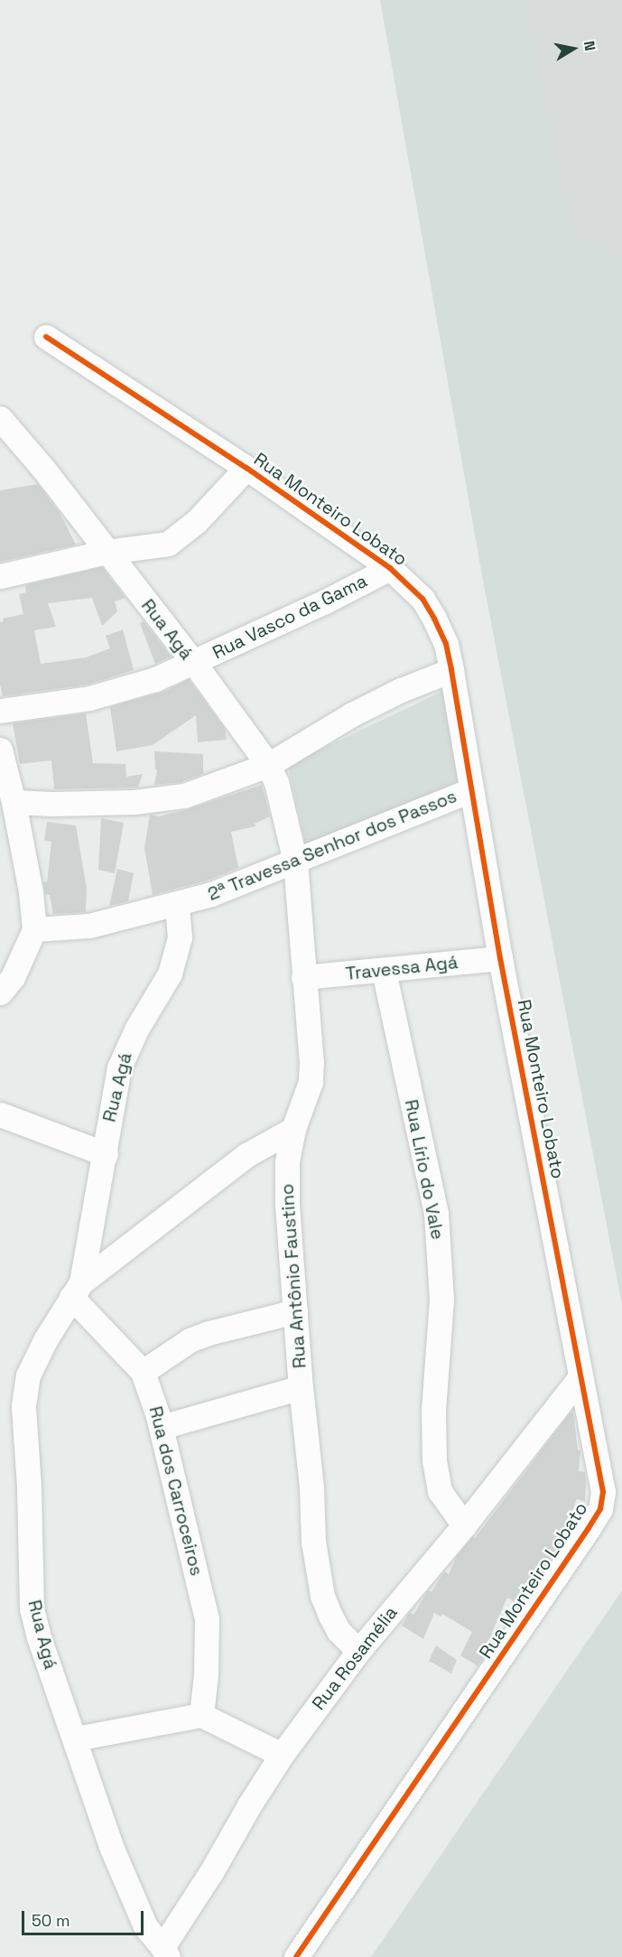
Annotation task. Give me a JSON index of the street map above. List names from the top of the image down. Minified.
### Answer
{"streets":{"street":["Rua Monteiro Lobato","Rua Vasco da Gama","Rua Agá","2ª Travessa Senhor dos Passos","Travessa Agá","Rua Lírio do Vale","Rua Antônio Faustino","Rua dos Carroceiros","Rua Rosamélia"]},"crossings":[["Rua Monteiro Lobato","Rua Vasco da Gama"],["Rua Monteiro Lobato","2ª Travessa Senhor dos Passos"],["Rua Monteiro Lobato","Travessa Agá"],["Rua Monteiro Lobato","Rua Rosamélia"],["Rua Vasco da Gama","Rua Agá"],["Rua Agá","2ª Travessa Senhor dos Passos"],["Rua Agá","Rua Antônio Faustino"],["Rua Agá","Rua dos Carroceiros"],["Rua Agá","Rua Rosamélia"],["2ª Travessa Senhor dos Passos","Rua Antônio Faustino"],["Travessa Agá","Rua Lírio do Vale"],["Travessa Agá","Rua Antônio Faustino"],["Rua Lírio do Vale","Rua Rosamélia"],["Rua Antônio Faustino","Rua Rosamélia"]],"scale_bar":"50 m","north":"right"}
